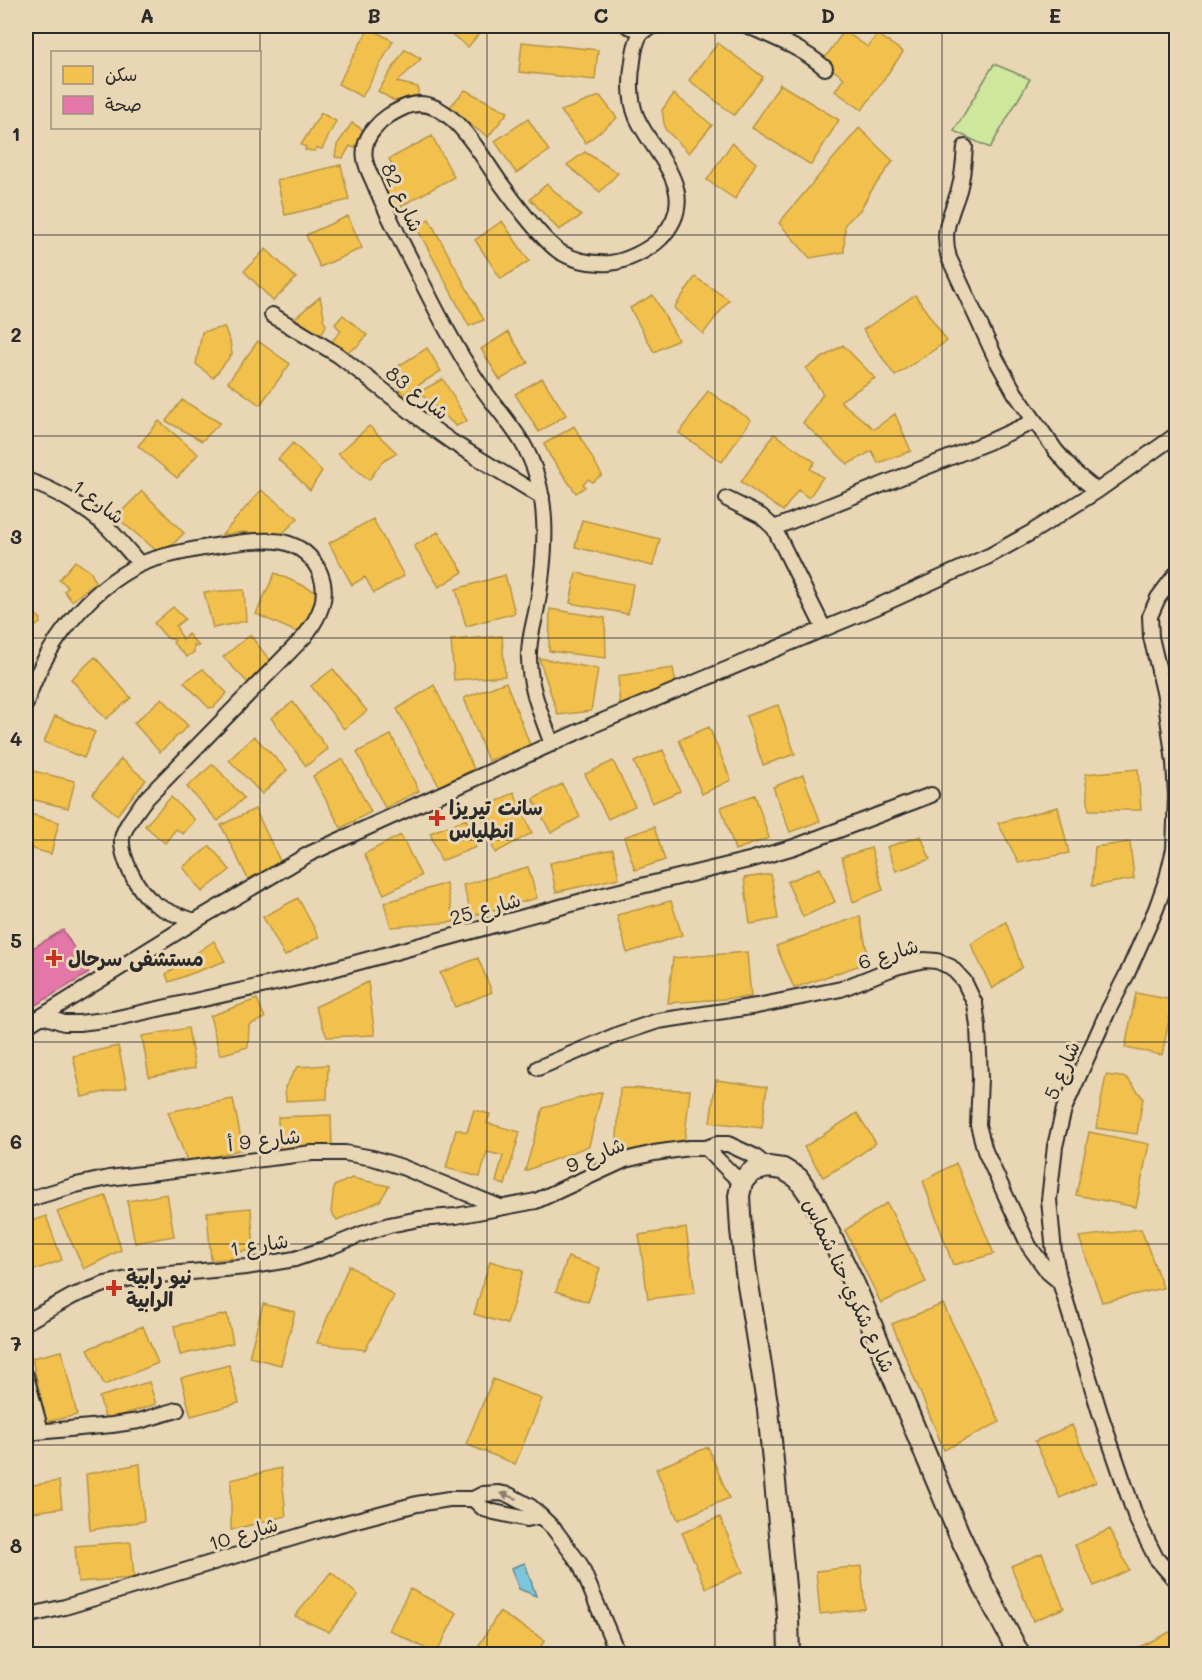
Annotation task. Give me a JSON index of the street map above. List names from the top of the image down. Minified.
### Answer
{"streets":{"street":["شارع 82","شارع 83","شارع 1","شارع 25","شارع 6","شارع 5","شارع 9 أ","شارع 9","شارع شكري حنا شماس","شارع 10"]},"crossings":[["شارع 82","شارع 83"],["شارع 1","شارع 9 أ"],["شارع 1","شارع 9"],["شارع 6","شارع 5"],["شارع 9 أ","شارع 9"],["شارع 9","شارع شكري حنا شماس"]],"places":{"health":["سانت تيريزا انطلياس","مستشفى سرحال","نيو رابية الرابية"]},"legend":["سكن","صحة"],"grid":{"columns":["A","B","C","D","E"],"rows":["1","2","3","4","5","6","7","8"]}}
